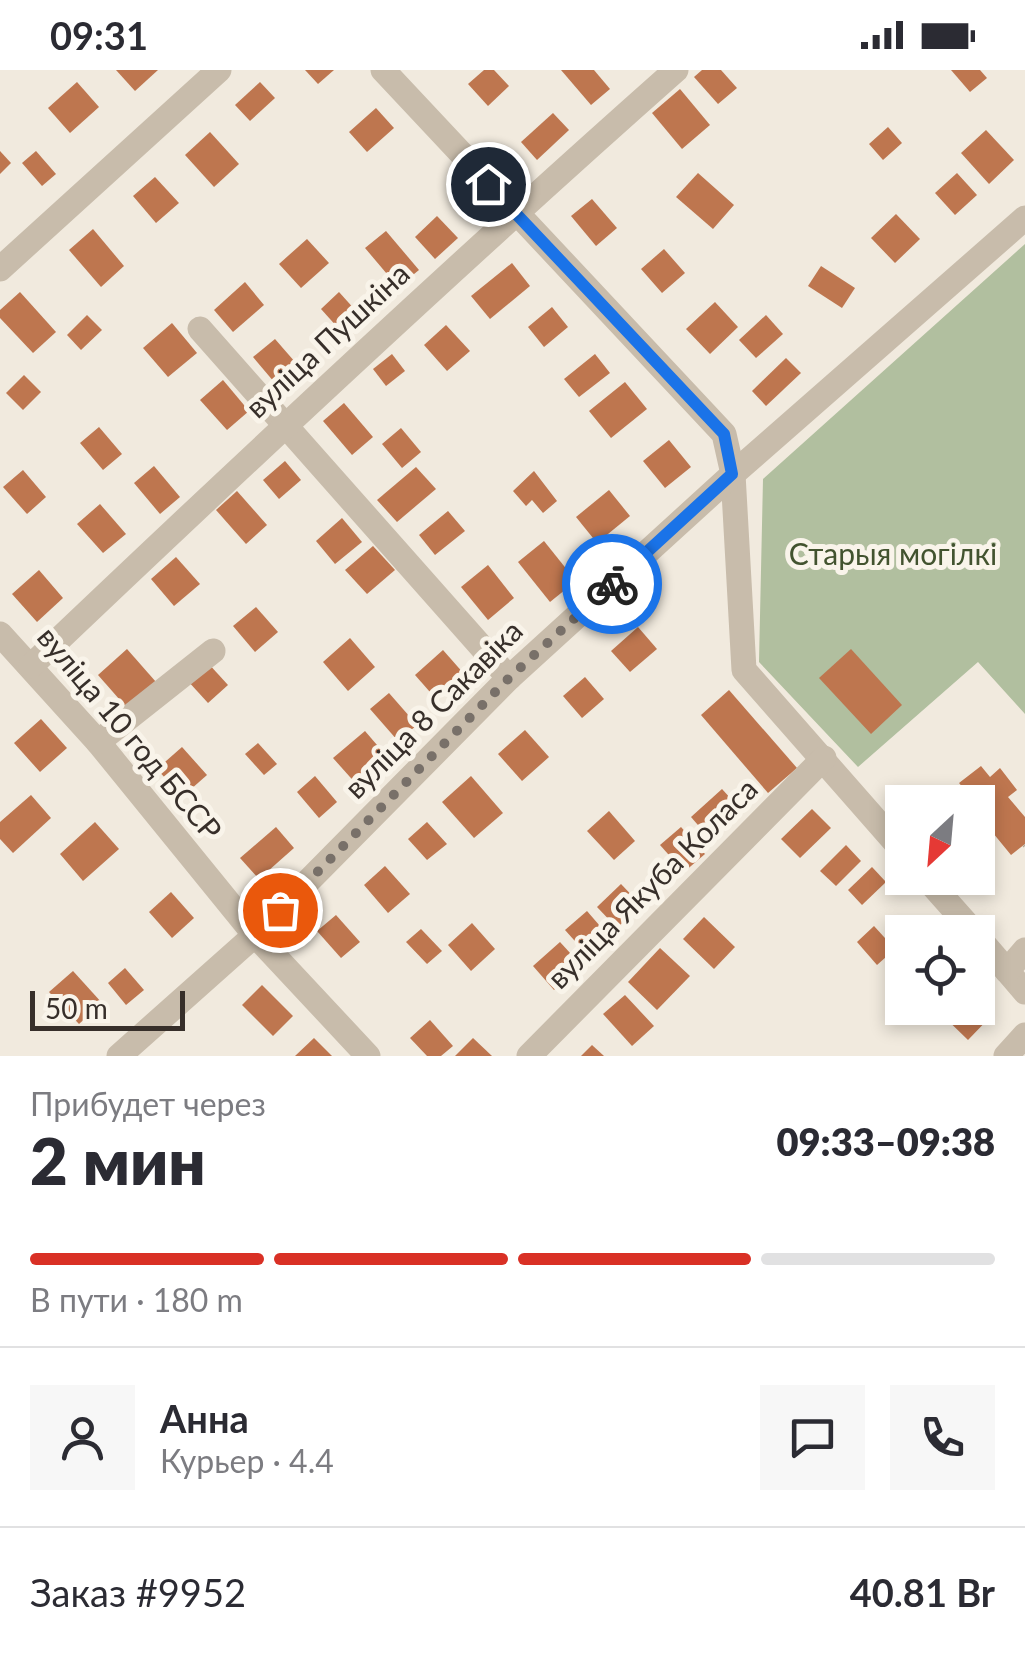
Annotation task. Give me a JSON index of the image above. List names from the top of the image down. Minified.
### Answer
{"streets":{"street":["вуліца Пушкіна","вуліца 8 Сакавіка","вуліца 10 год БССР","вуліца Якуба Коласа"]},"crossings":[["вуліца Пушкіна","вуліца 10 год БССР"],["вуліца 8 Сакавіка","вуліца 10 год БССР"]],"parks":["Старыя могілкі"],"scale_bar":"50 m","north":"bottom left","page":{"status":"09:31","scale":"50 m","heading":["2 мин","Прибудет через","09:33–09:38"],"panel":["Анна","Курьер · 4.4","Заказ #9952","40.81 Br"],"bar":"В пути · 180 m"}}
